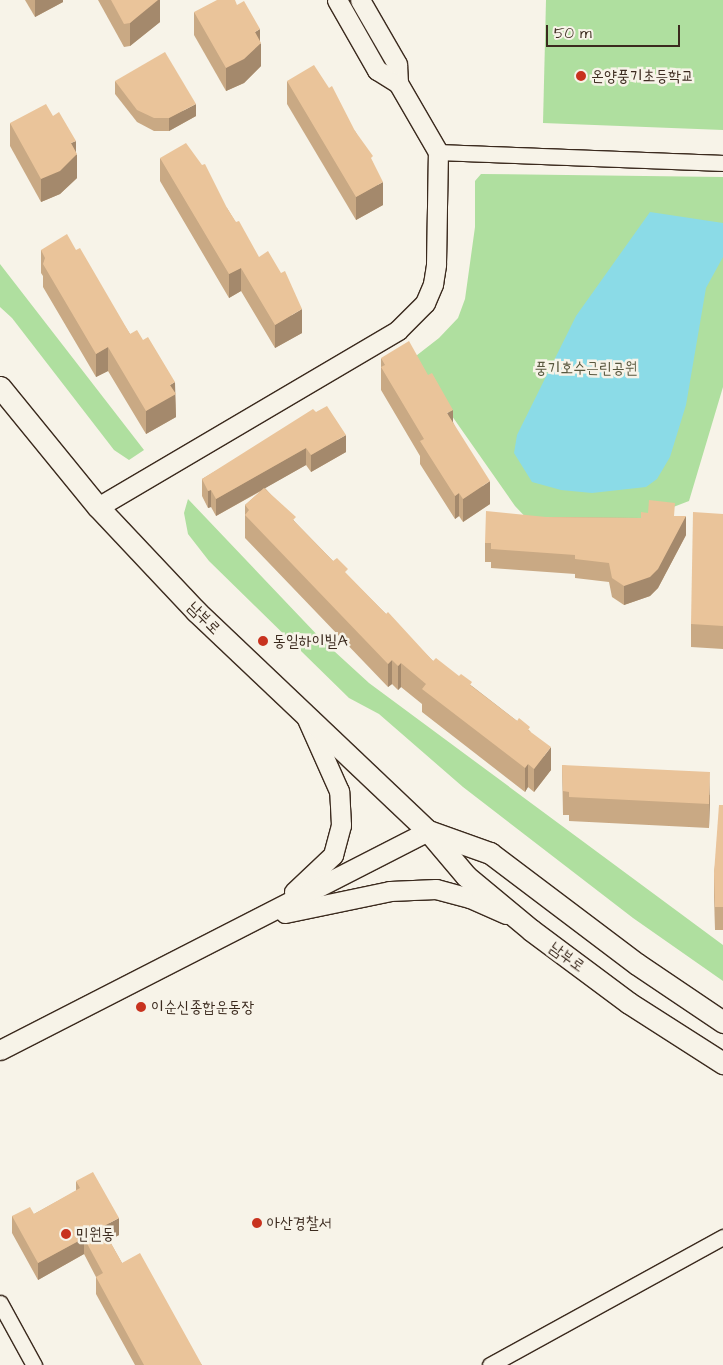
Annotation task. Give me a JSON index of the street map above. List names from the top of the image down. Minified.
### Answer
{"streets":{"main road":["남부로"]},"parks":["풍기호수근린공원"],"places":["온양풍기초등학교","동일하이빌A","이순신종합운동장","아산경찰서","민원동"],"scale_bar":"50 m"}
